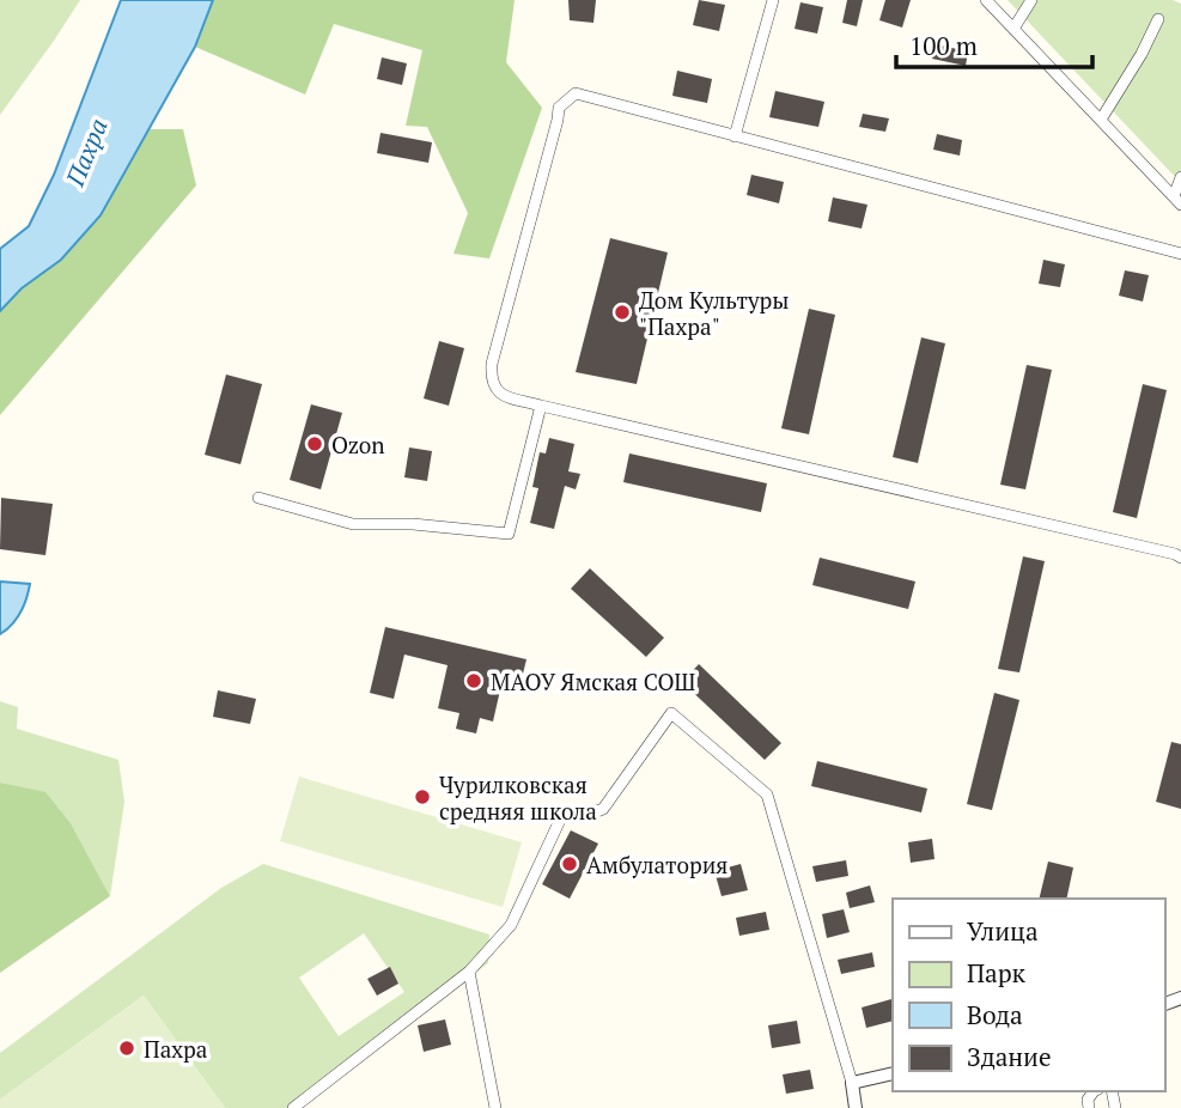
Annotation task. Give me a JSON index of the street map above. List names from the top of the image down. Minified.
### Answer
{"water":["Пахра"],"places":["Дом Культуры \"Пахра\"","Ozon","МАОУ Ямская СОШ","Чурилковская средняя школа","Амбулатория","Пахра"],"legend":["Улица","Парк","Вода","Здание"],"scale_bar":"100 m"}
